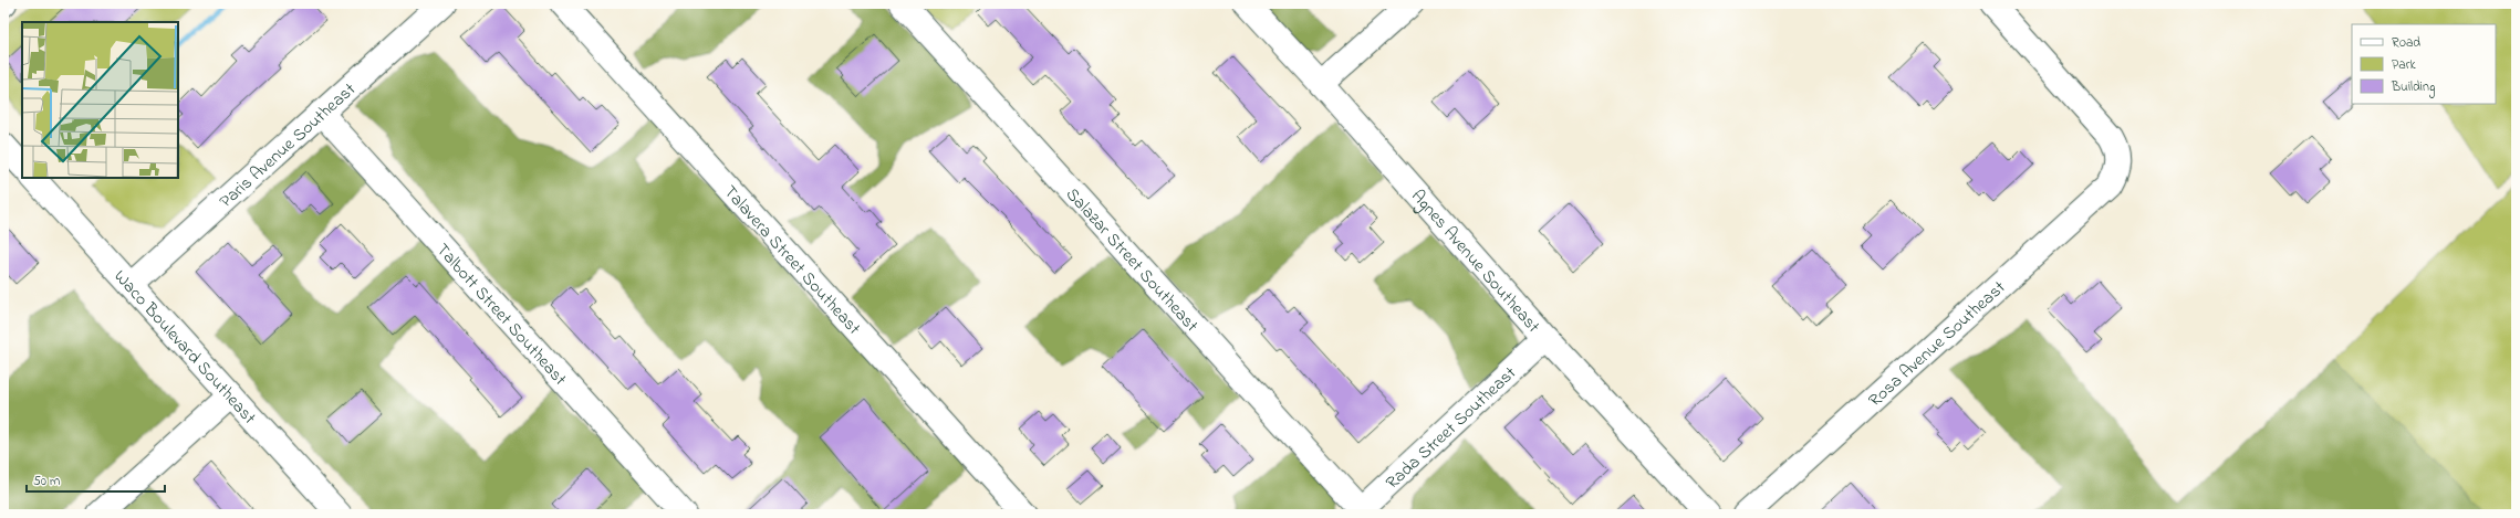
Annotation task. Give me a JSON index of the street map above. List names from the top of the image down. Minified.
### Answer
{"streets":{"street":["Paris Avenue Southeast","Talavera Street Southeast","Salazar Street Southeast","Agnes Avenue Southeast","Talbott Street Southeast","Rosa Avenue Southeast","Waco Boulevard Southeast","Rada Street Southeast"]},"crossings":[["Paris Avenue Southeast","Talbott Street Southeast"],["Paris Avenue Southeast","Waco Boulevard Southeast"],["Salazar Street Southeast","Rada Street Southeast"],["Agnes Avenue Southeast","Rada Street Southeast"]],"legend":["Road","Park","Building"],"scale_bar":"50 m"}
